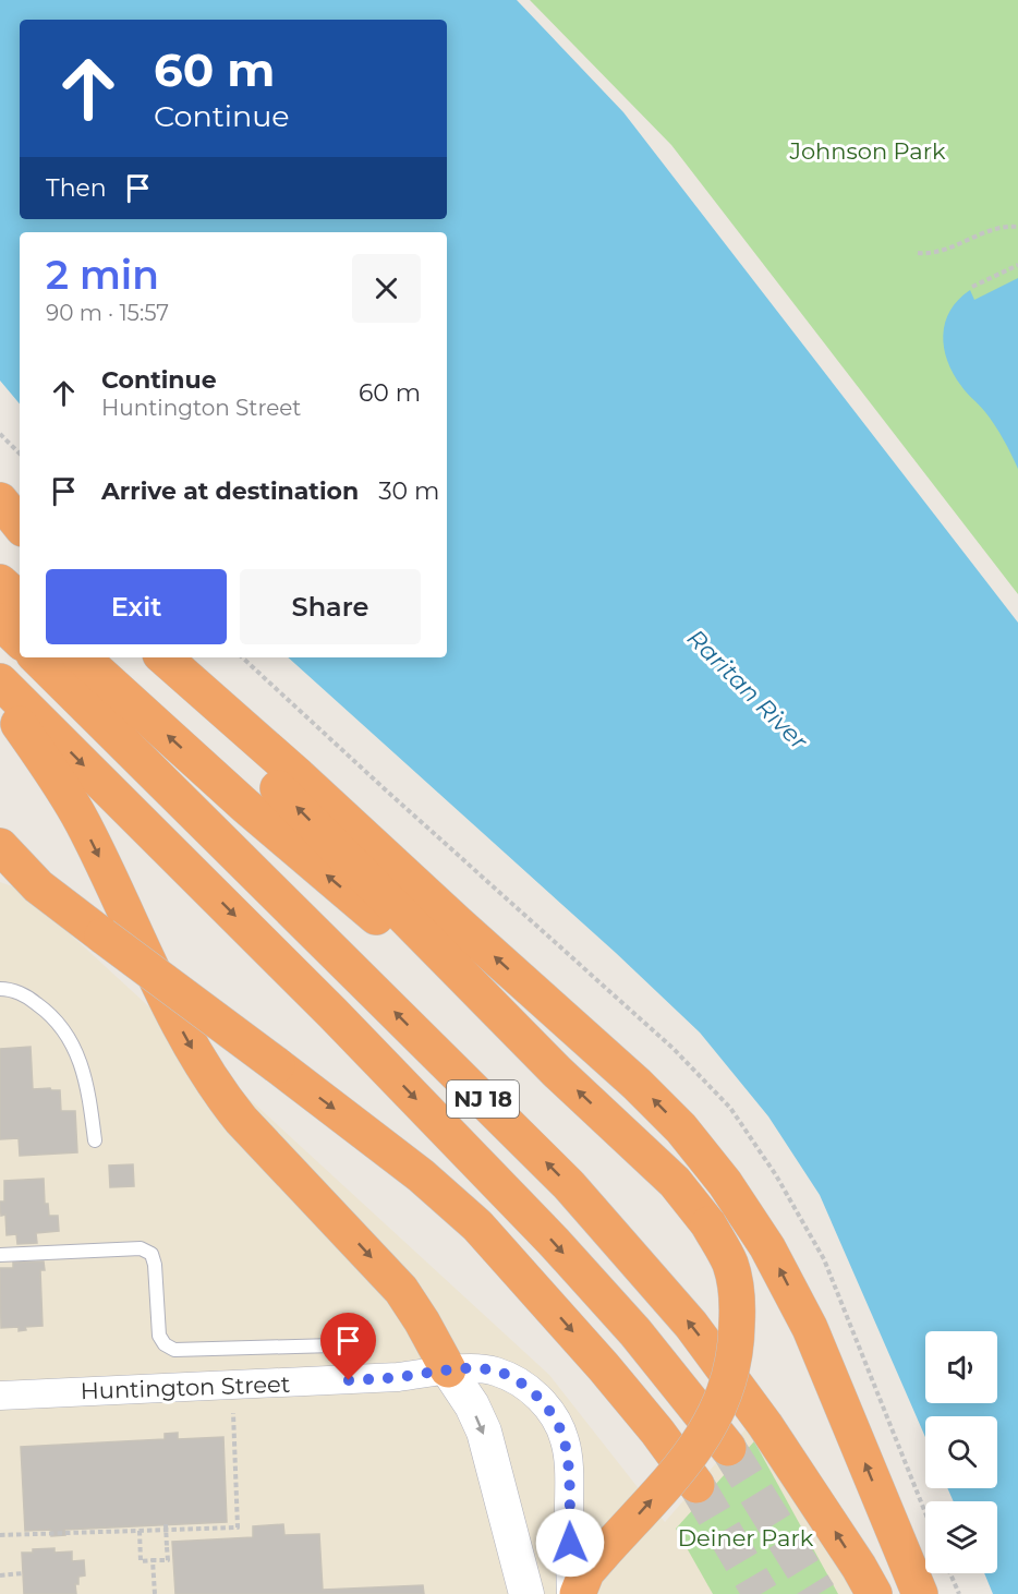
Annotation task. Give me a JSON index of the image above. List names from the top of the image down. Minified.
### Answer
{"streets":{"highway":["NJ 18"],"street":["Huntington Street"]},"water":["Raritan River"],"parks":["Johnson Park","Deiner Park"],"page":{"turn":["60 m","Continue"],"then":"Then","heading":["2 min","90 m · 15:57"],"list":[{"name":"Continue","note":"Huntington Street","value":"60 m"},{"name":"Arrive at destination","value":"30 m"}],"buttons":["Exit","Share"]}}
